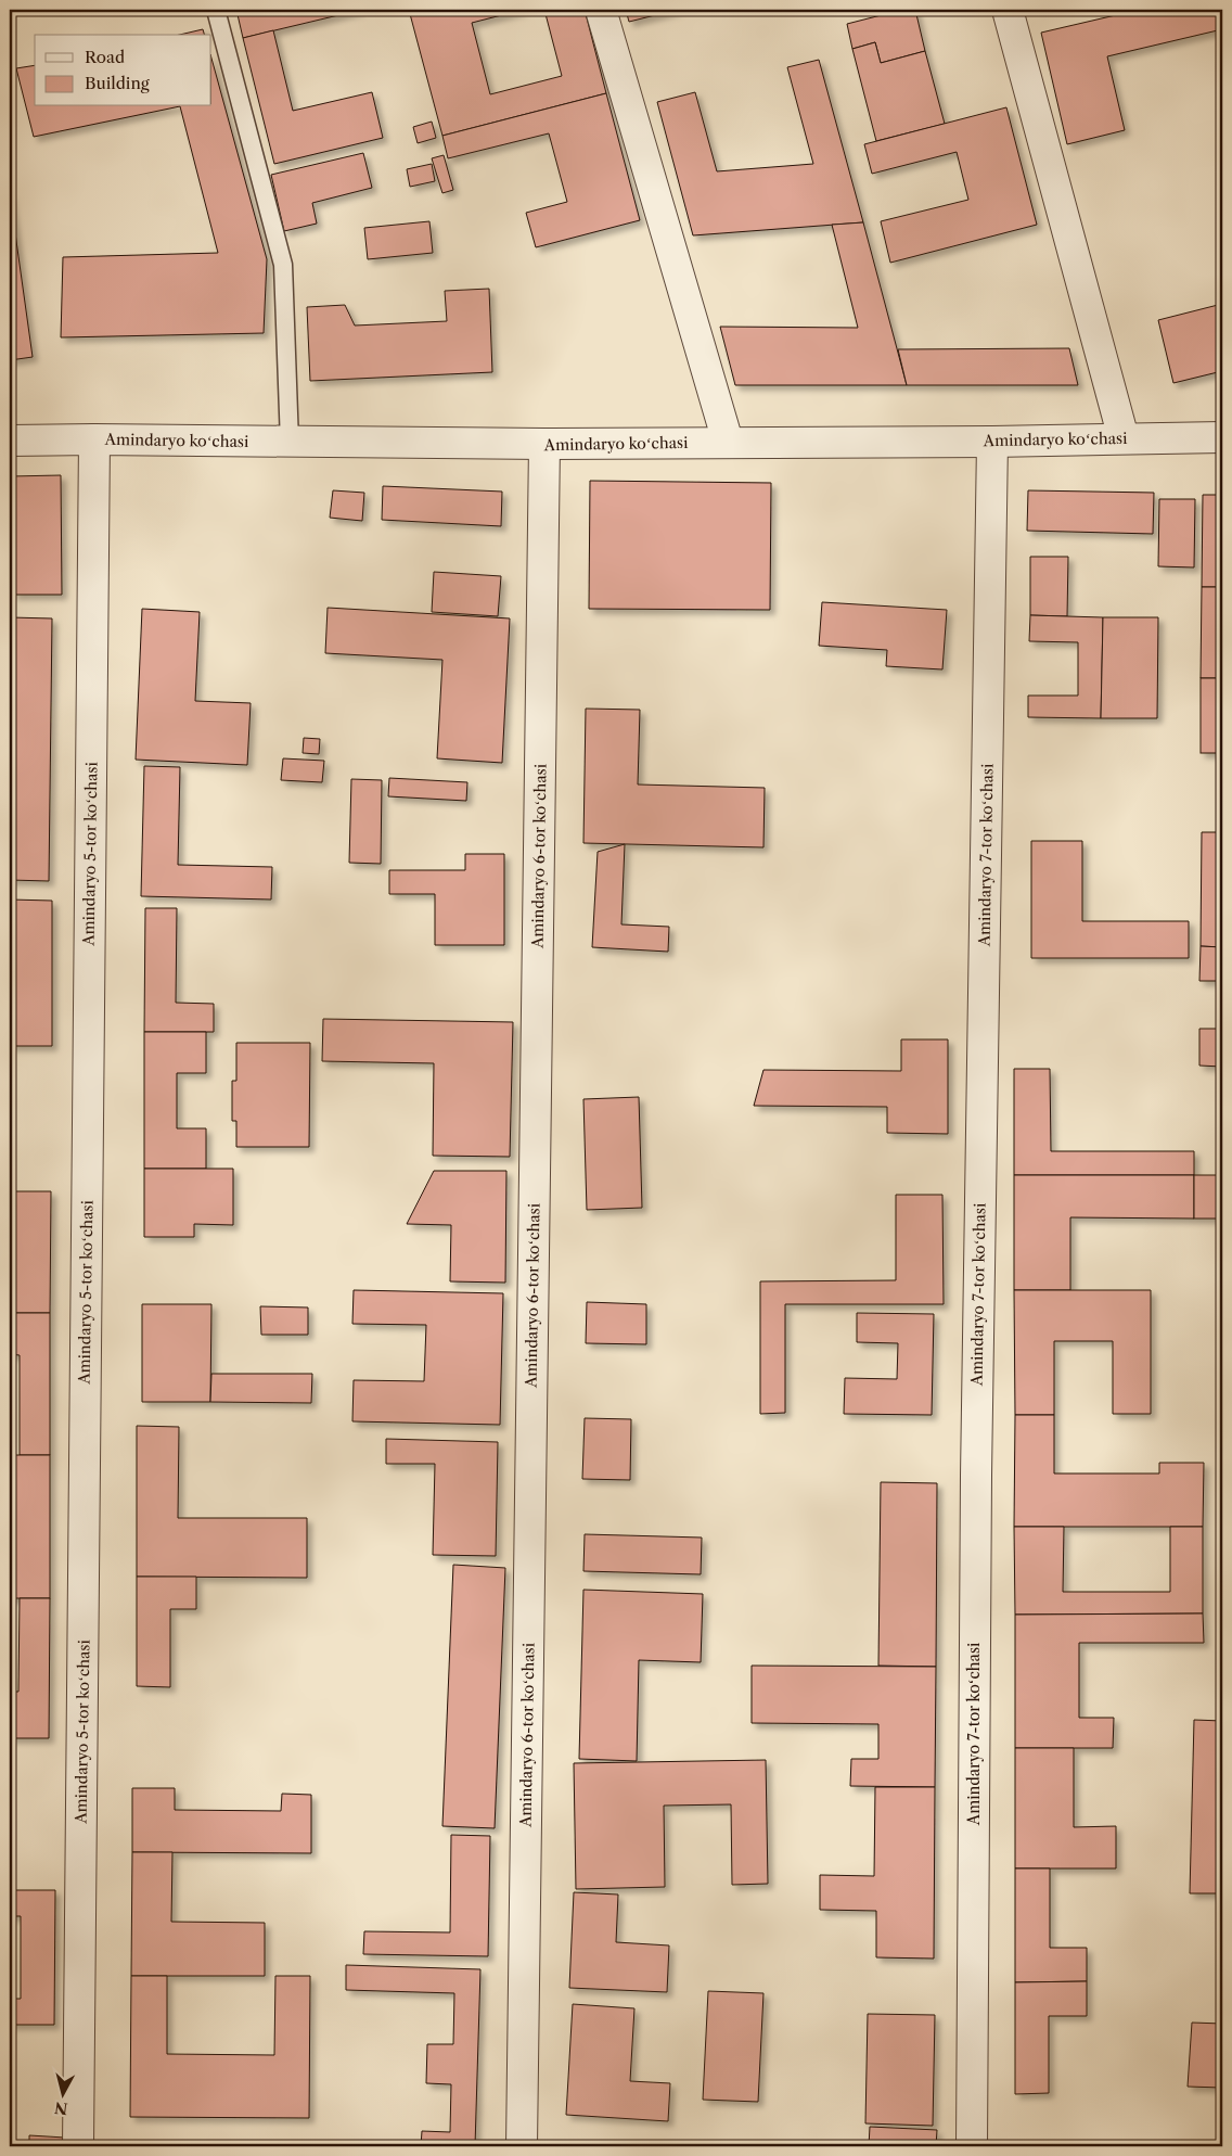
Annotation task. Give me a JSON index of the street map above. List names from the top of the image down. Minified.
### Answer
{"streets":{"street":["Amindaryo koʻchasi","Amindaryo 5-tor koʻchasi","Amindaryo 7-tor koʻchasi","Amindaryo 6-tor koʻchasi"]},"crossings":[["Amindaryo koʻchasi","Amindaryo 5-tor koʻchasi"],["Amindaryo koʻchasi","Amindaryo 7-tor koʻchasi"],["Amindaryo koʻchasi","Amindaryo 6-tor koʻchasi"]],"legend":["Road","Building"],"north":"bottom"}
